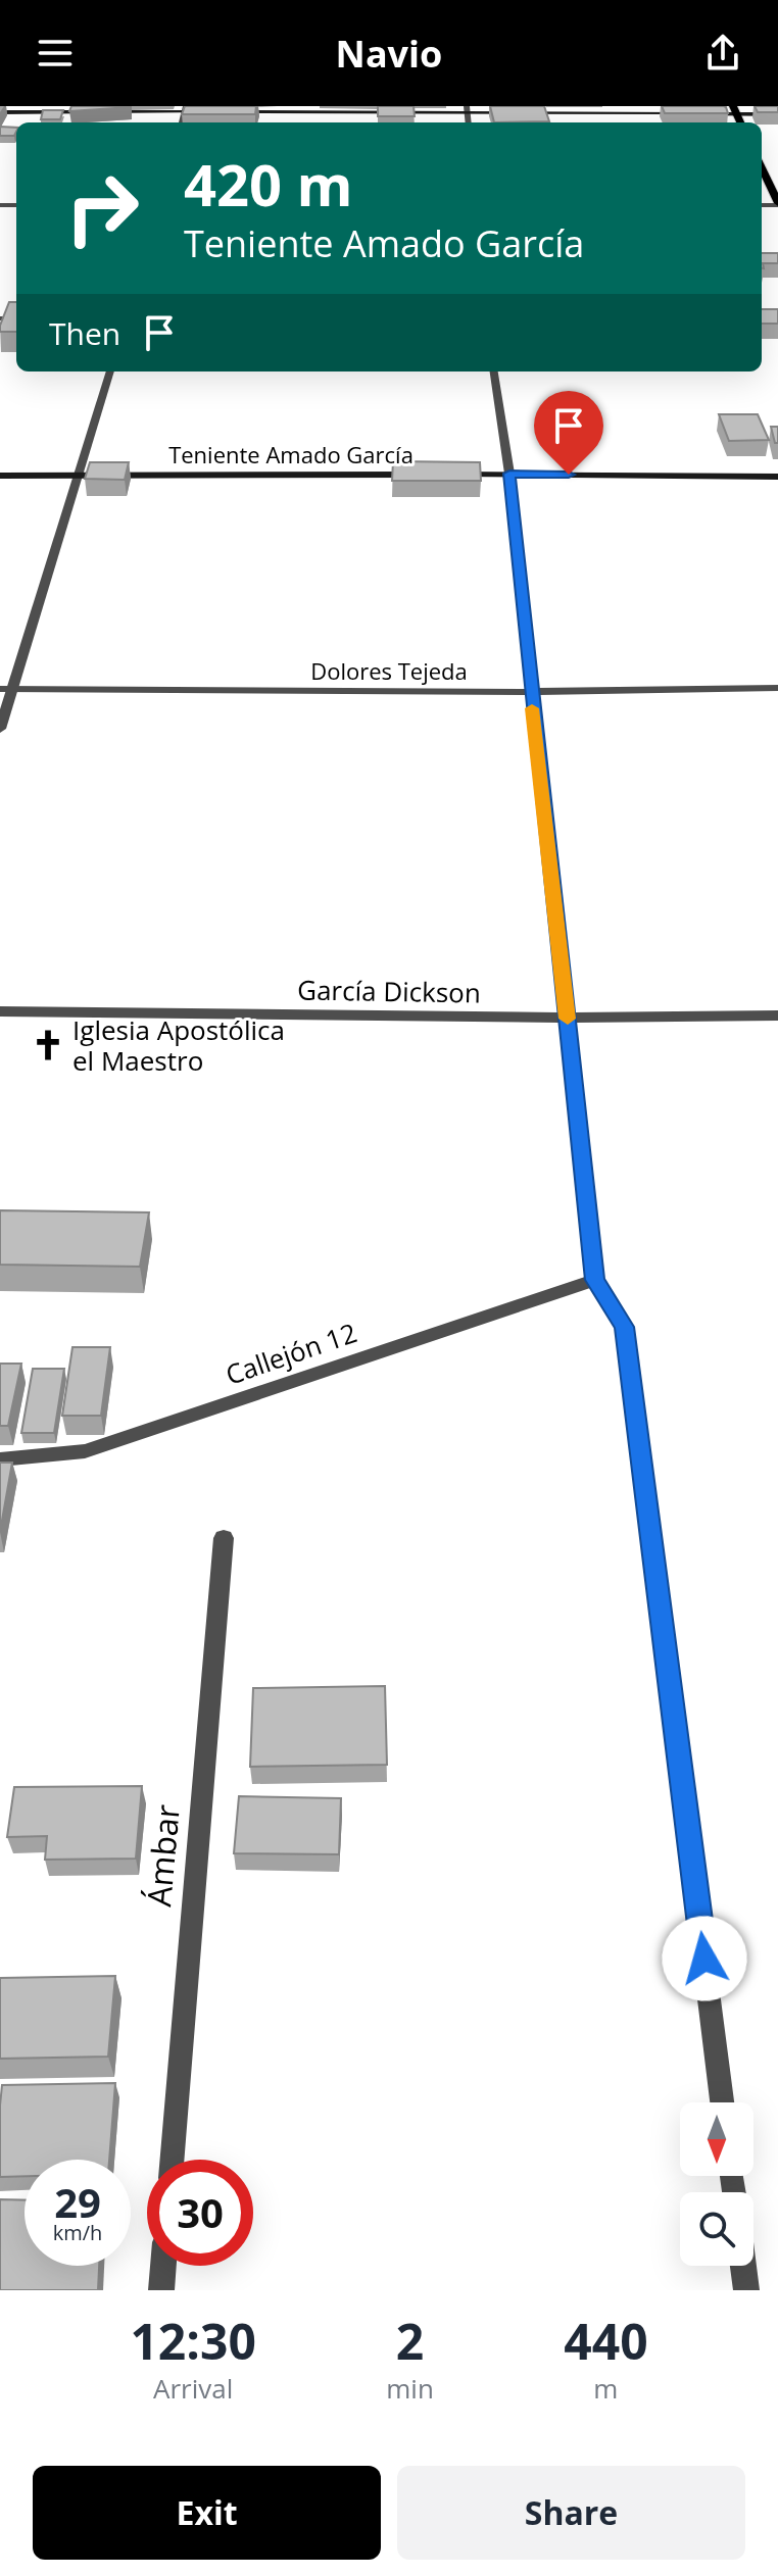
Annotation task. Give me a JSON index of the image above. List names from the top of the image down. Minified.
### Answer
{"streets":{"main road":["Teniente Amado García"],"street":["Dolores Tejeda","García Dickson","Callejón 12","Ámbar"]},"places":{"church":["Iglesia Apostólica el Maestro"]},"north":"bottom","page":{"header":"Navio","turn":["420 m","Teniente Amado García"],"then":"Then","speed":"29 km/h","limit":"30","eta":["12:30","Arrival","2","min","440","m"],"buttons":["Exit","Share"]}}
